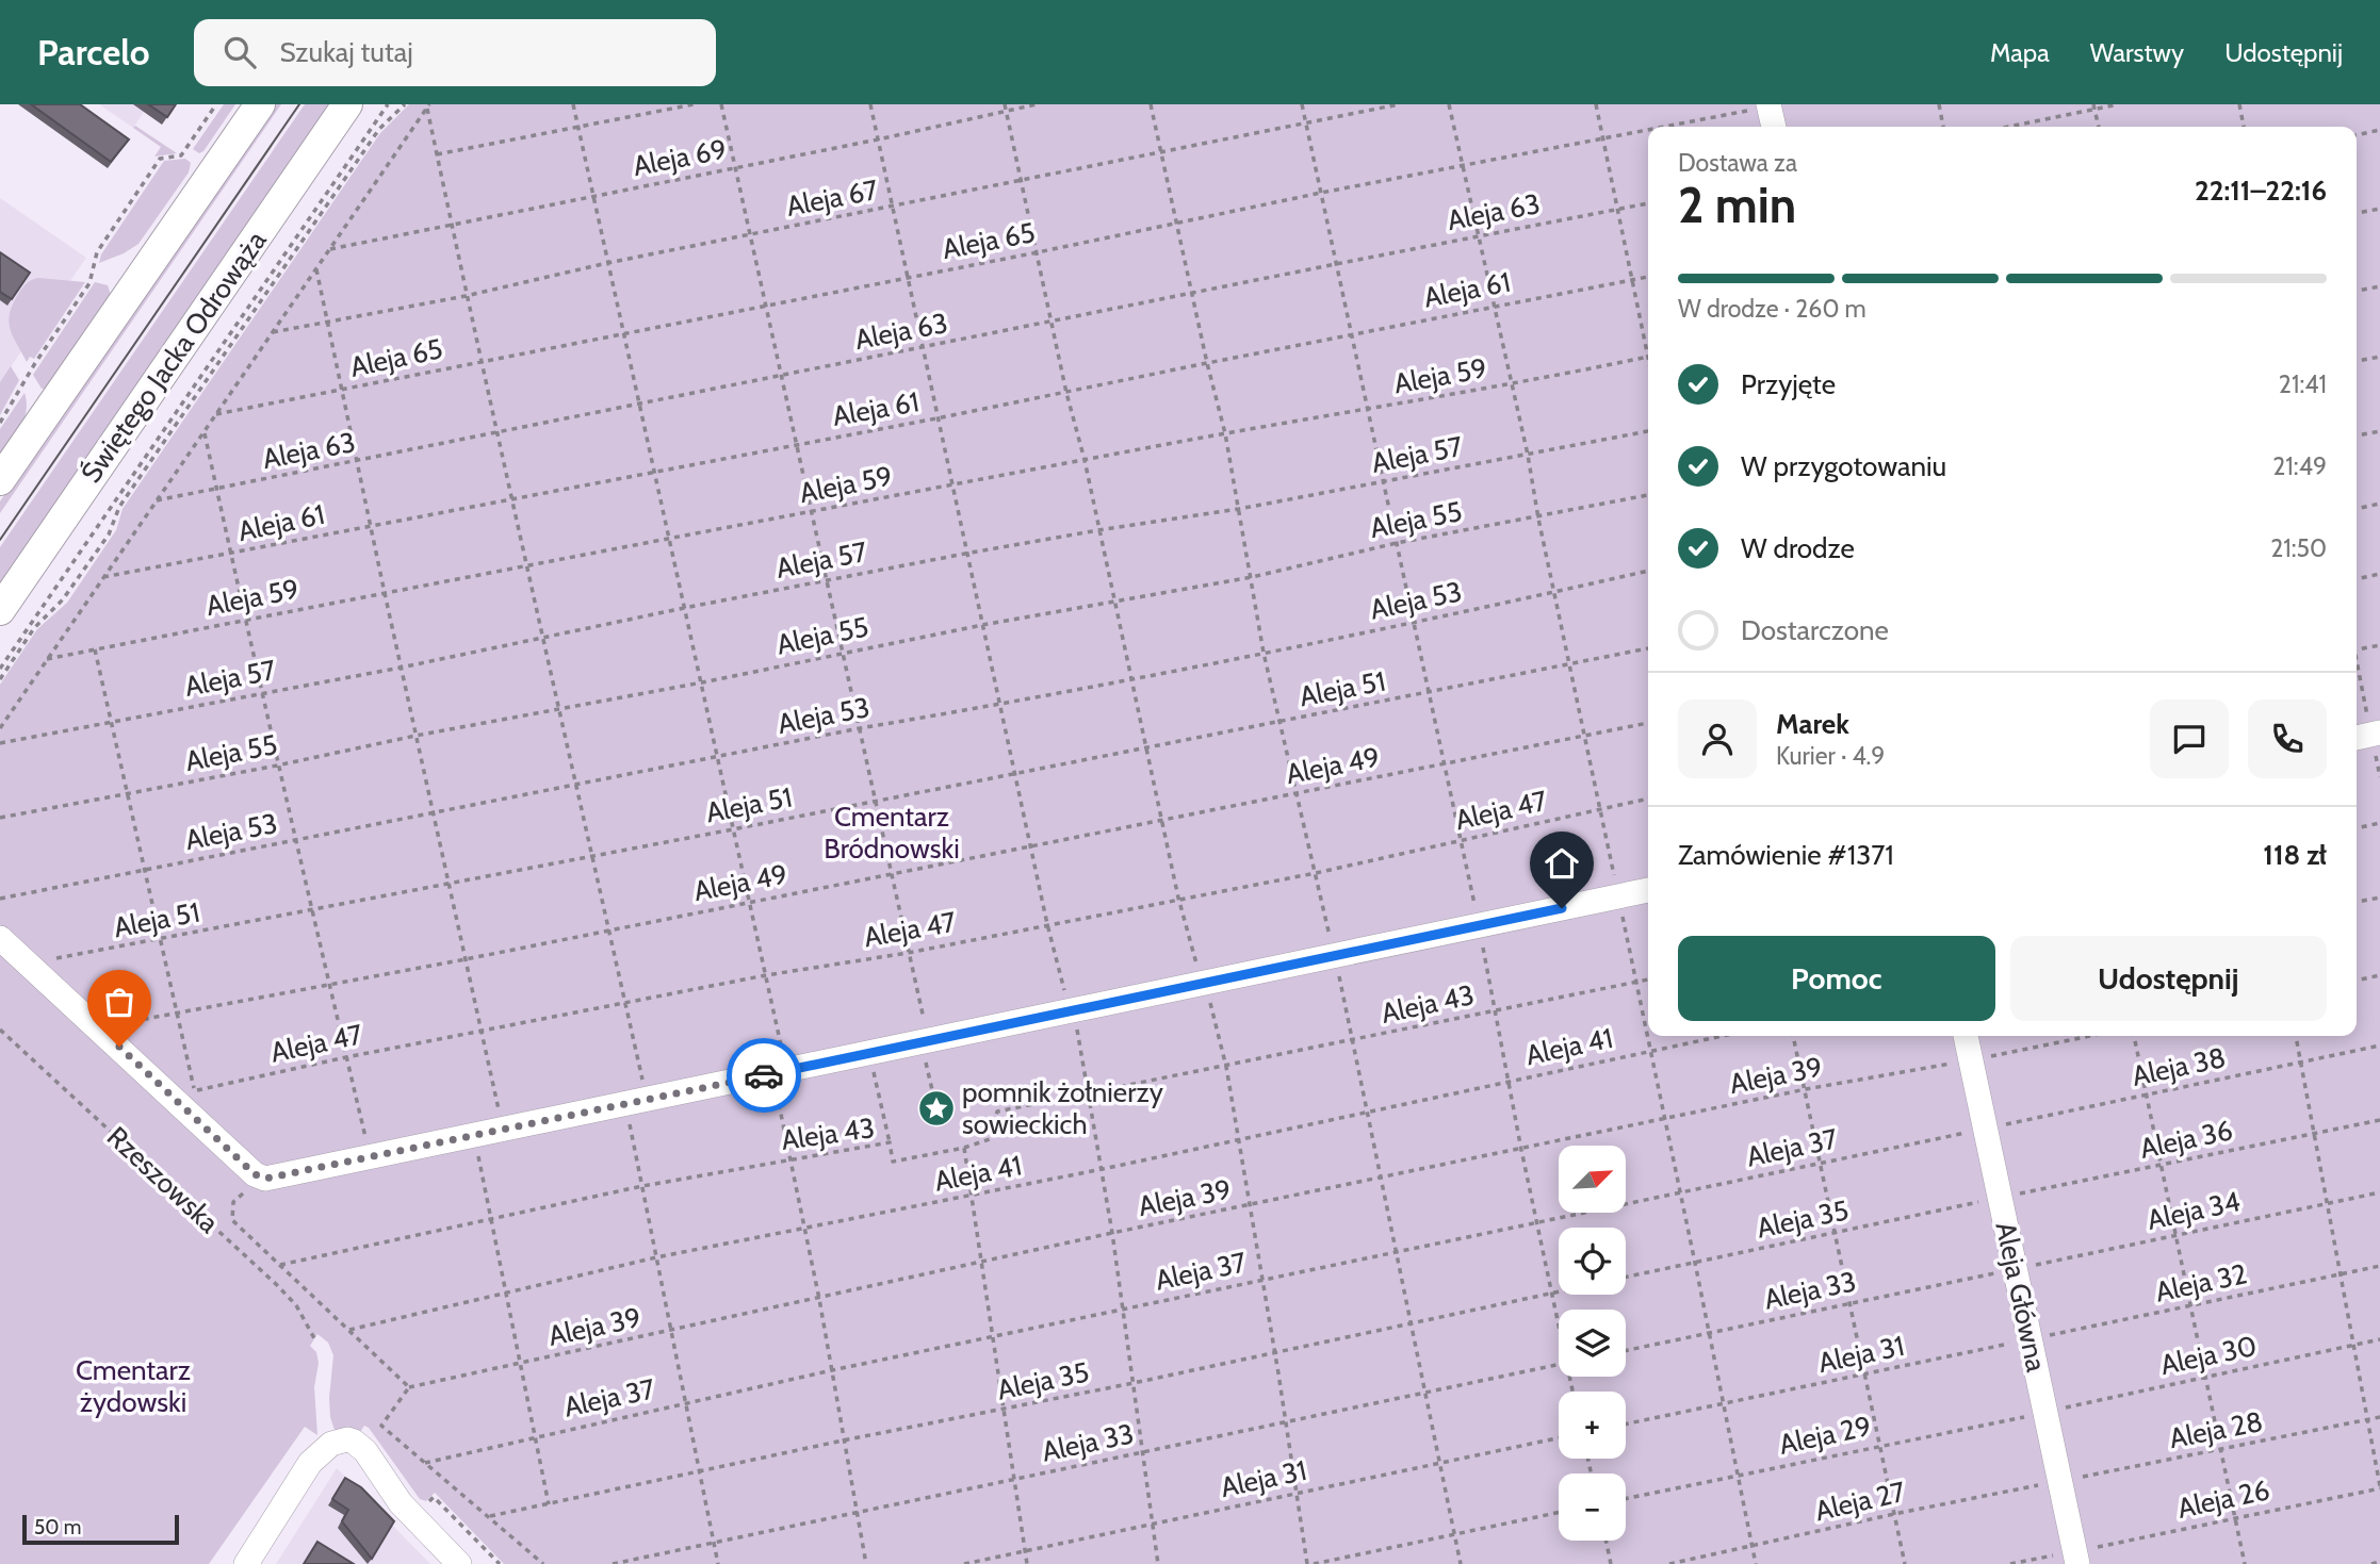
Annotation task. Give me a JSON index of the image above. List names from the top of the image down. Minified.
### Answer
{"streets":{"main road":["Świętego Jacka Odrowąża"],"street":["Aleja Główna"],"path":["Aleja 69","Aleja 67","Aleja 63","Aleja 65","Aleja 61","Aleja 59","Aleja 57","Aleja 55","Aleja 53","Aleja 51","Aleja 49","Aleja 47","Aleja 43","Aleja 41","Aleja 38","Aleja 39","Aleja 36","Aleja 37","Rzeszowska","Aleja 34","Aleja 35","Aleja 32","Aleja 33","Aleja 31","Aleja 30","Aleja 28","Aleja 29","Aleja 26","Aleja 27"]},"crossings":[["Aleja 38","Aleja 37"],["Aleja 38","Aleja Główna"],["Aleja 39","Aleja Główna"],["Aleja 36","Aleja 35"],["Aleja 36","Aleja Główna"],["Aleja 37","Aleja Główna"],["Aleja 34","Aleja 33"],["Aleja 34","Aleja Główna"],["Aleja 35","Aleja Główna"],["Aleja 32","Aleja Główna"],["Aleja 32","Aleja 31"],["Aleja 33","Aleja Główna"],["Aleja Główna","Aleja 31"],["Aleja Główna","Aleja 30"],["Aleja Główna","Aleja 28"],["Aleja Główna","Aleja 29"],["Aleja Główna","Aleja 26"],["Aleja Główna","Aleja 27"],["Aleja 30","Aleja 29"],["Aleja 28","Aleja 27"]],"parks":["Cmentarz Bródnowski","Cmentarz żydowski"],"places":{"place":["pomnik żołnierzy sowieckich"]},"scale_bar":"50 m","north":"top right","page":{"header":"Parcelo","search":"Szukaj tutaj","nav":["Mapa","Warstwy","Udostępnij"],"heading":["2 min","Dostawa za","22:11–22:16"],"panel":["Marek","Kurier · 4.9","Zamówienie #1371","118 zł"],"bar":"W drodze · 260 m","list":[["Przyjęte","21:41"],["W przygotowaniu","21:49"],["W drodze","21:50"],"Dostarczone"],"buttons":["Pomoc","Udostępnij"],"map_buttons":["+","−"],"scale":"50 m"}}
